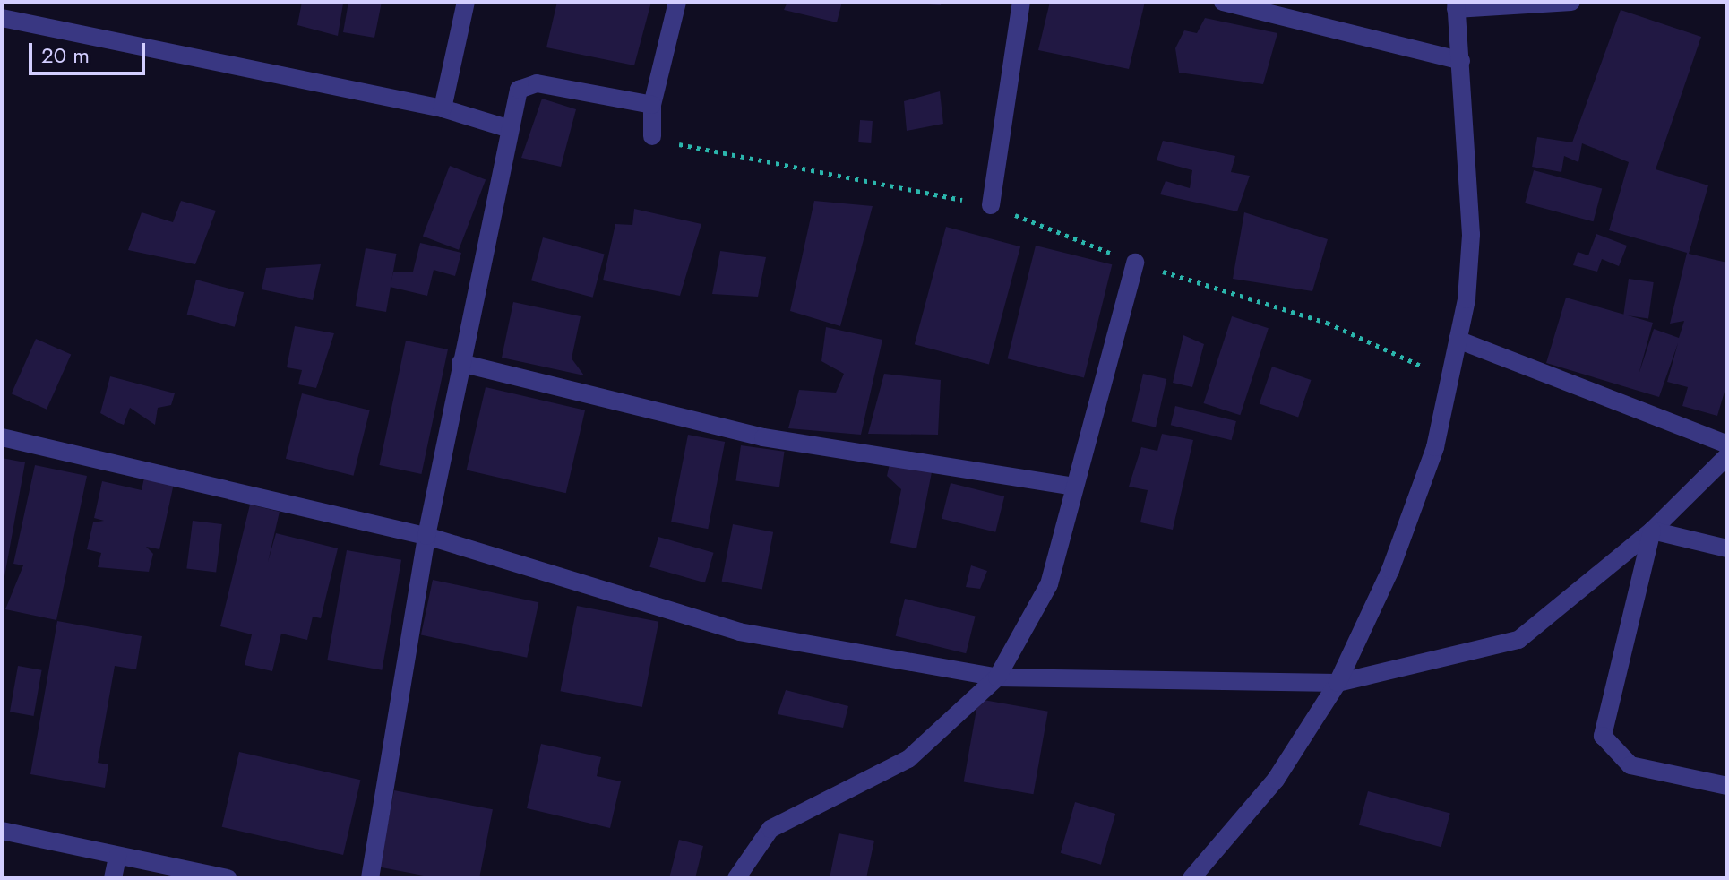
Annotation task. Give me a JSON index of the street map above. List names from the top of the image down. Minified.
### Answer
{"scale_bar":"20 m"}
